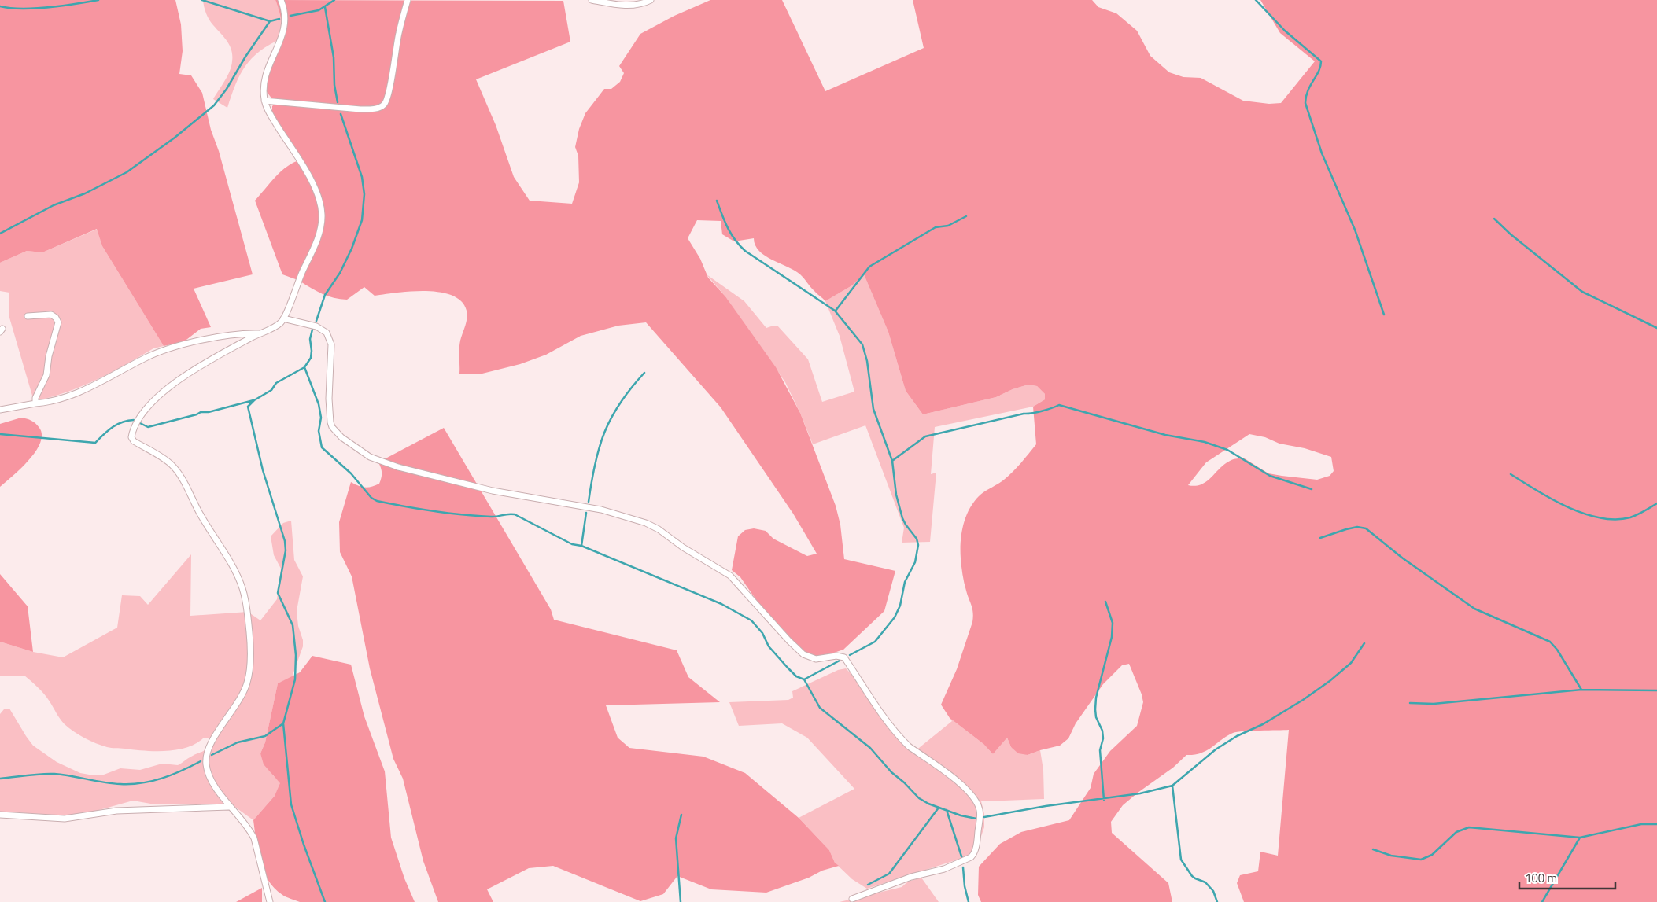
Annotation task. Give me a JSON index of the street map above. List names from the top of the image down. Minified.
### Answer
{"scale_bar":"100 m"}
